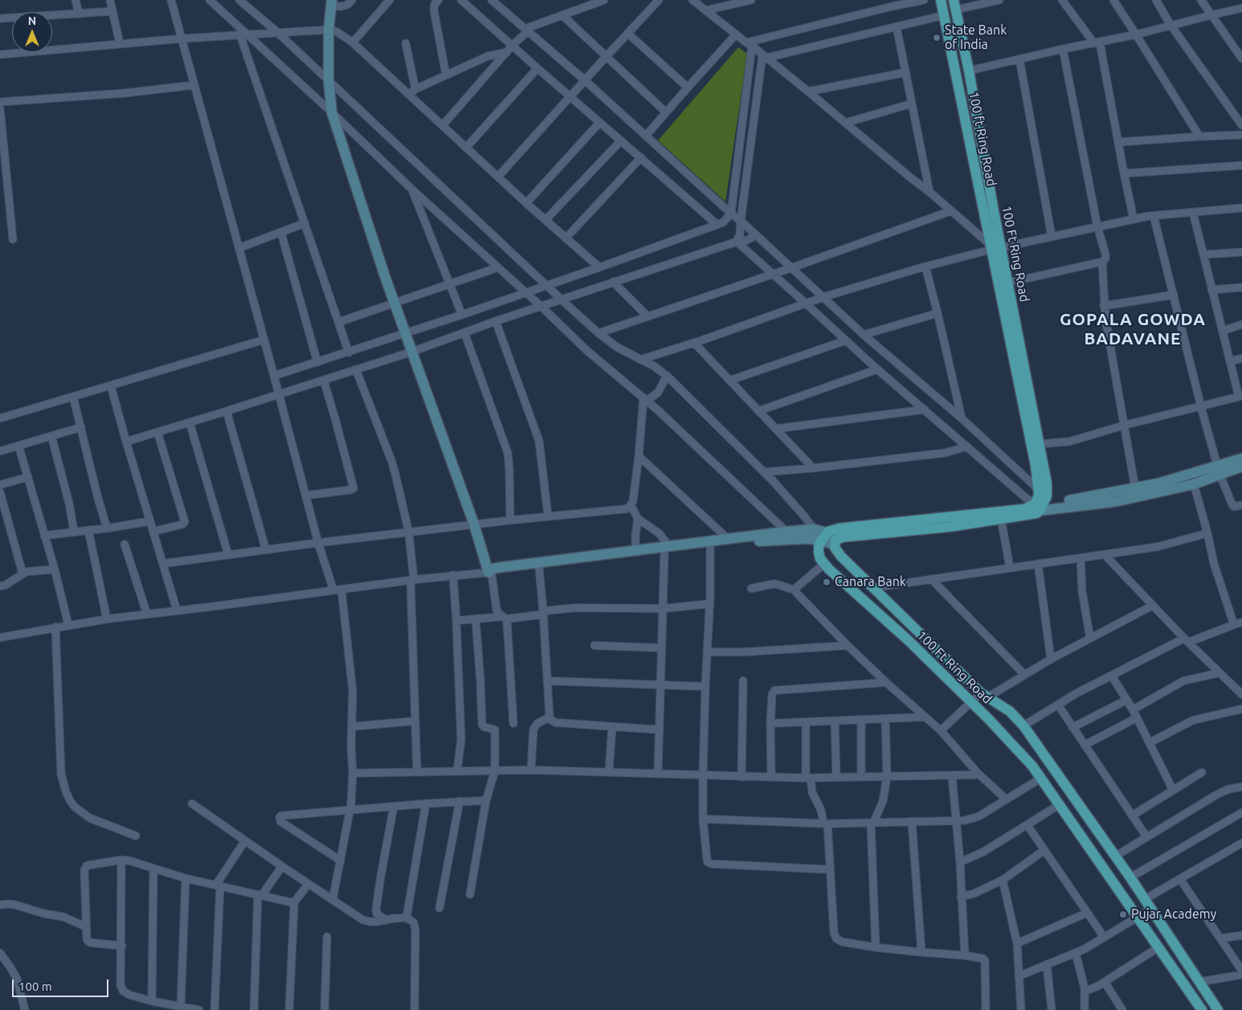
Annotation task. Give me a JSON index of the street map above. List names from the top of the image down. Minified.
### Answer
{"streets":{"main road":["100 ft Ring Road","100 Ft Ring Road"]},"crossings":[["100 ft Ring Road","100 Ft Ring Road"]],"districts":["GOPALA GOWDA BADAVANE"],"places":["State Bank of India","Canara Bank","Pujar Academy"],"scale_bar":"100 m","north":"top"}
